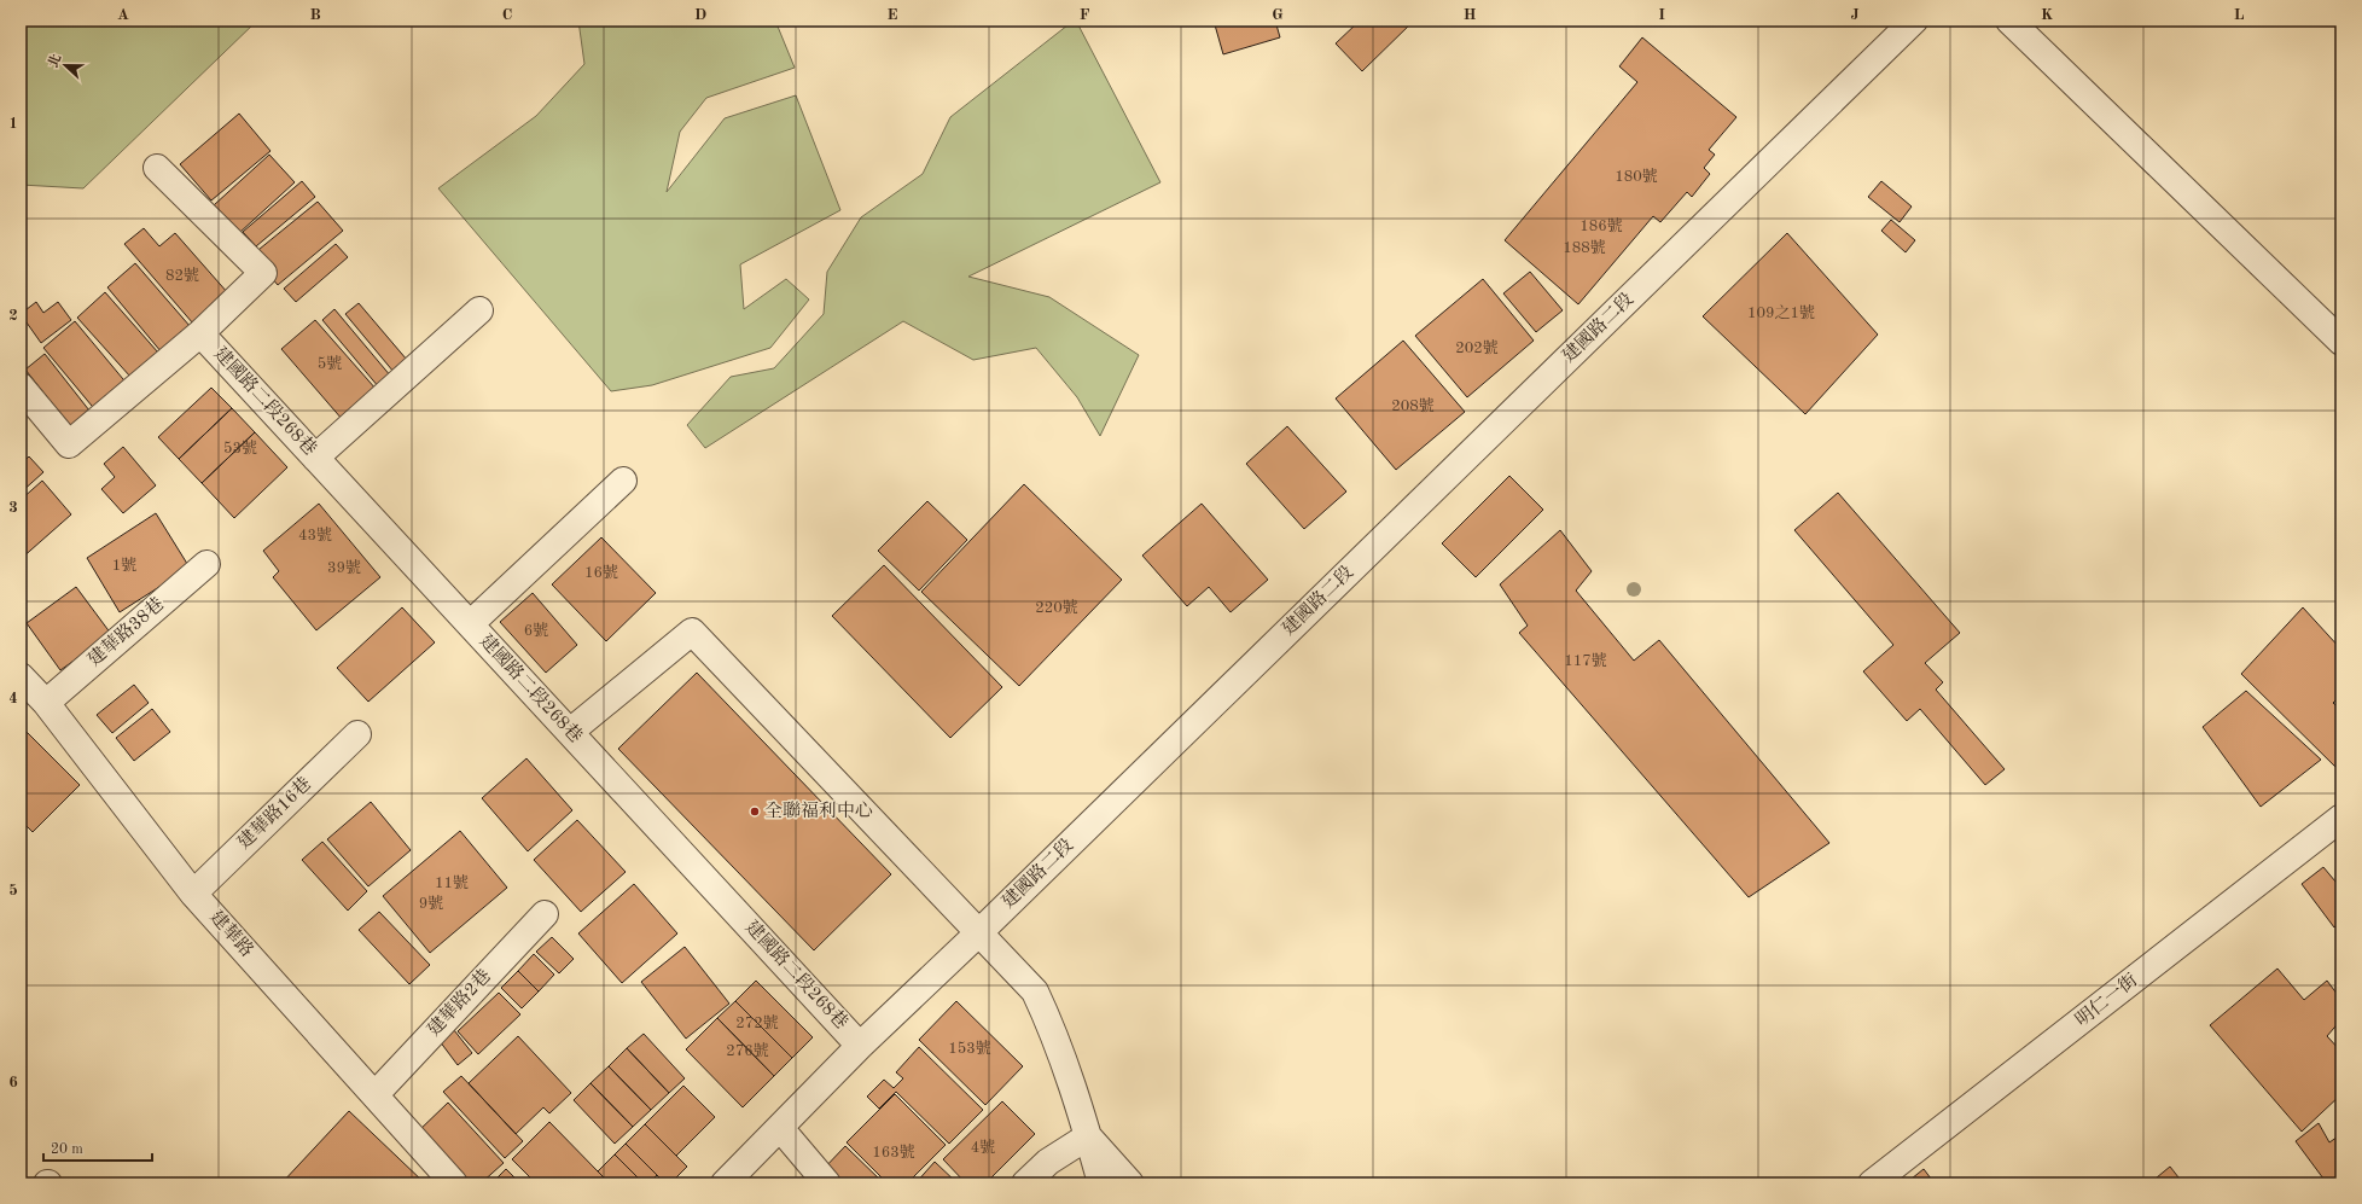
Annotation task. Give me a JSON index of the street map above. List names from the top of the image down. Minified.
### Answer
{"streets":{"street":["建國路二段","建國路二段268巷","建華路38巷","建華路16巷","建華路","明仁一街","建華路2巷"]},"crossings":[["建國路二段","建國路二段268巷"],["建華路38巷","建華路"],["建華路16巷","建華路"],["建華路","建華路2巷"]],"places":["全聯福利中心"],"house_numbers":["180號","186號","188號","82號","109之1號","202號","5號","208號","53號","43號","1號","39號","16號","220號","6號","117號","11號","9號","272號","153號","276號","4號","163號"],"scale_bar":"20 m","north":"left","grid":{"columns":["A","B","C","D","E","F","G","H","I","J","K","L"],"rows":["1","2","3","4","5","6"]}}
